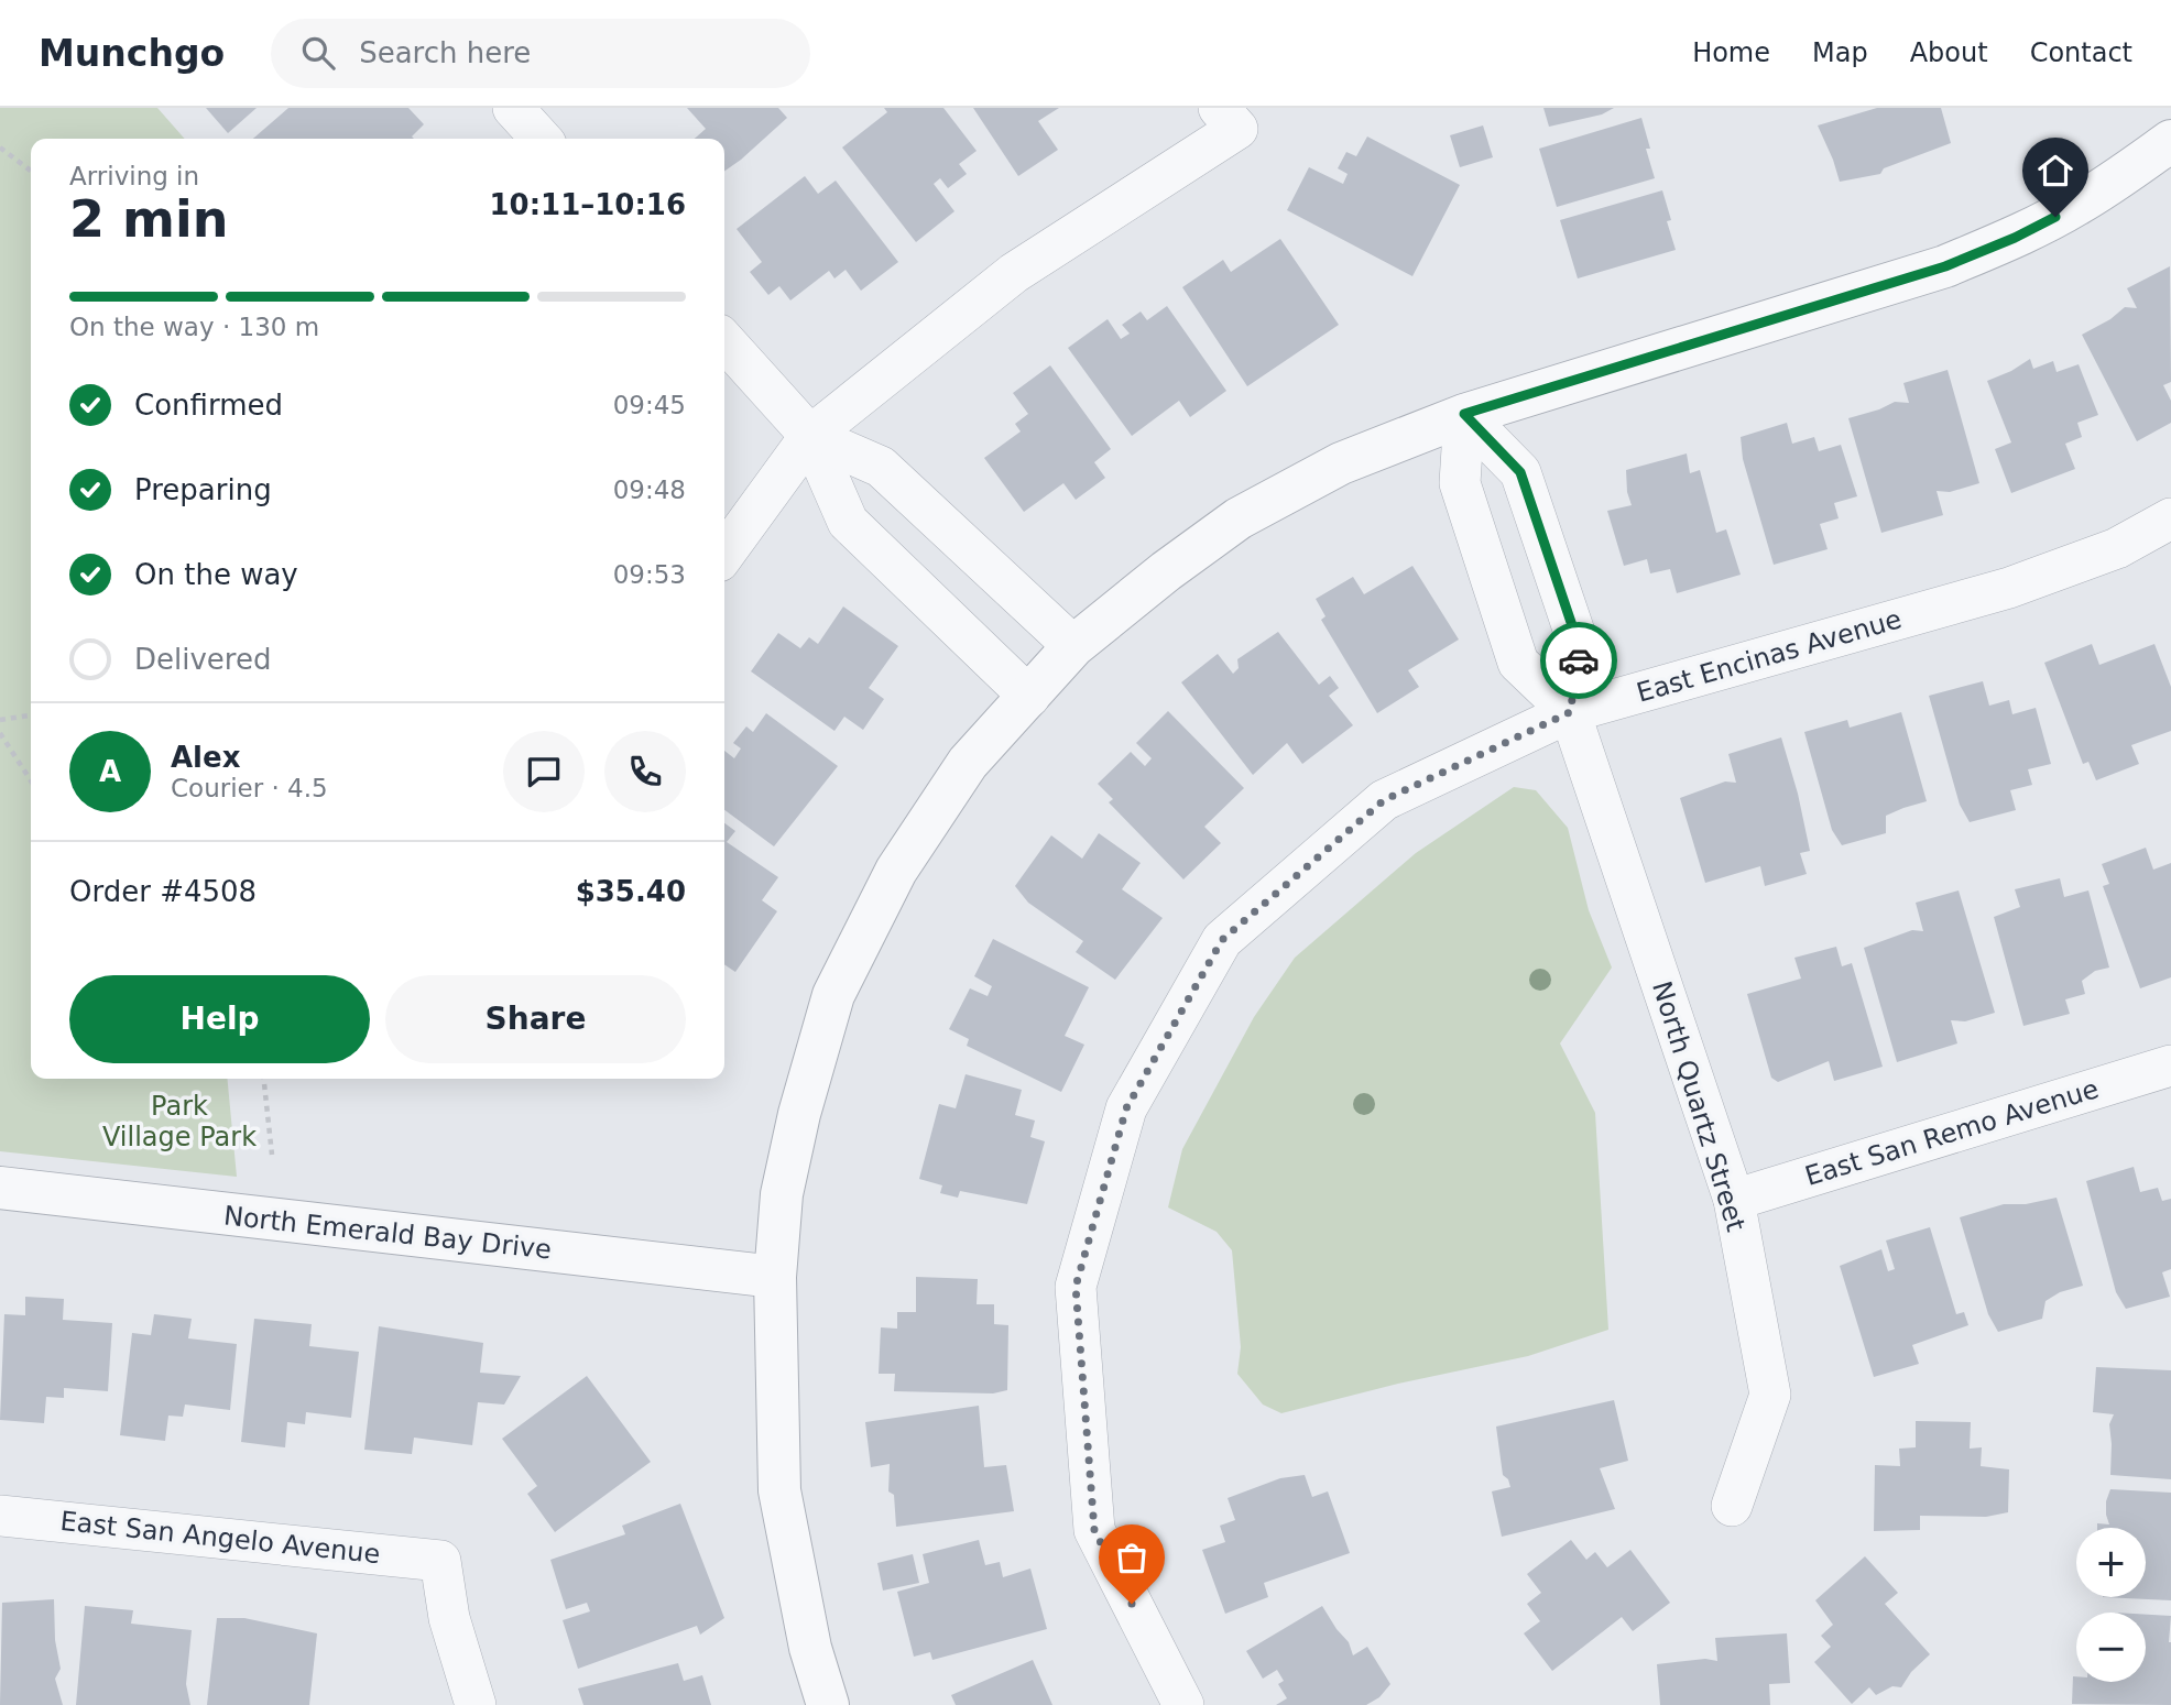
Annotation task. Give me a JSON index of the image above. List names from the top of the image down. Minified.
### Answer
{"streets":{"street":["East Encinas Avenue","North Quartz Street","East San Remo Avenue","North Emerald Bay Drive","East San Angelo Avenue"]},"crossings":[["East Encinas Avenue","North Quartz Street"],["North Quartz Street","East San Remo Avenue"]],"parks":["Park Village Park"],"page":{"header":"Munchgo","search":"Search here","nav":["Home","Map","About","Contact"],"heading":["2 min","Arriving in","10:11–10:16"],"panel":["Alex","Courier · 4.5","Order #4508","$35.40"],"bar":"On the way · 130 m","list":[["Confirmed","09:45"],["Preparing","09:48"],["On the way","09:53"],"Delivered"],"round":"A","buttons":["Help","Share"],"map_buttons":["+","−"]}}
